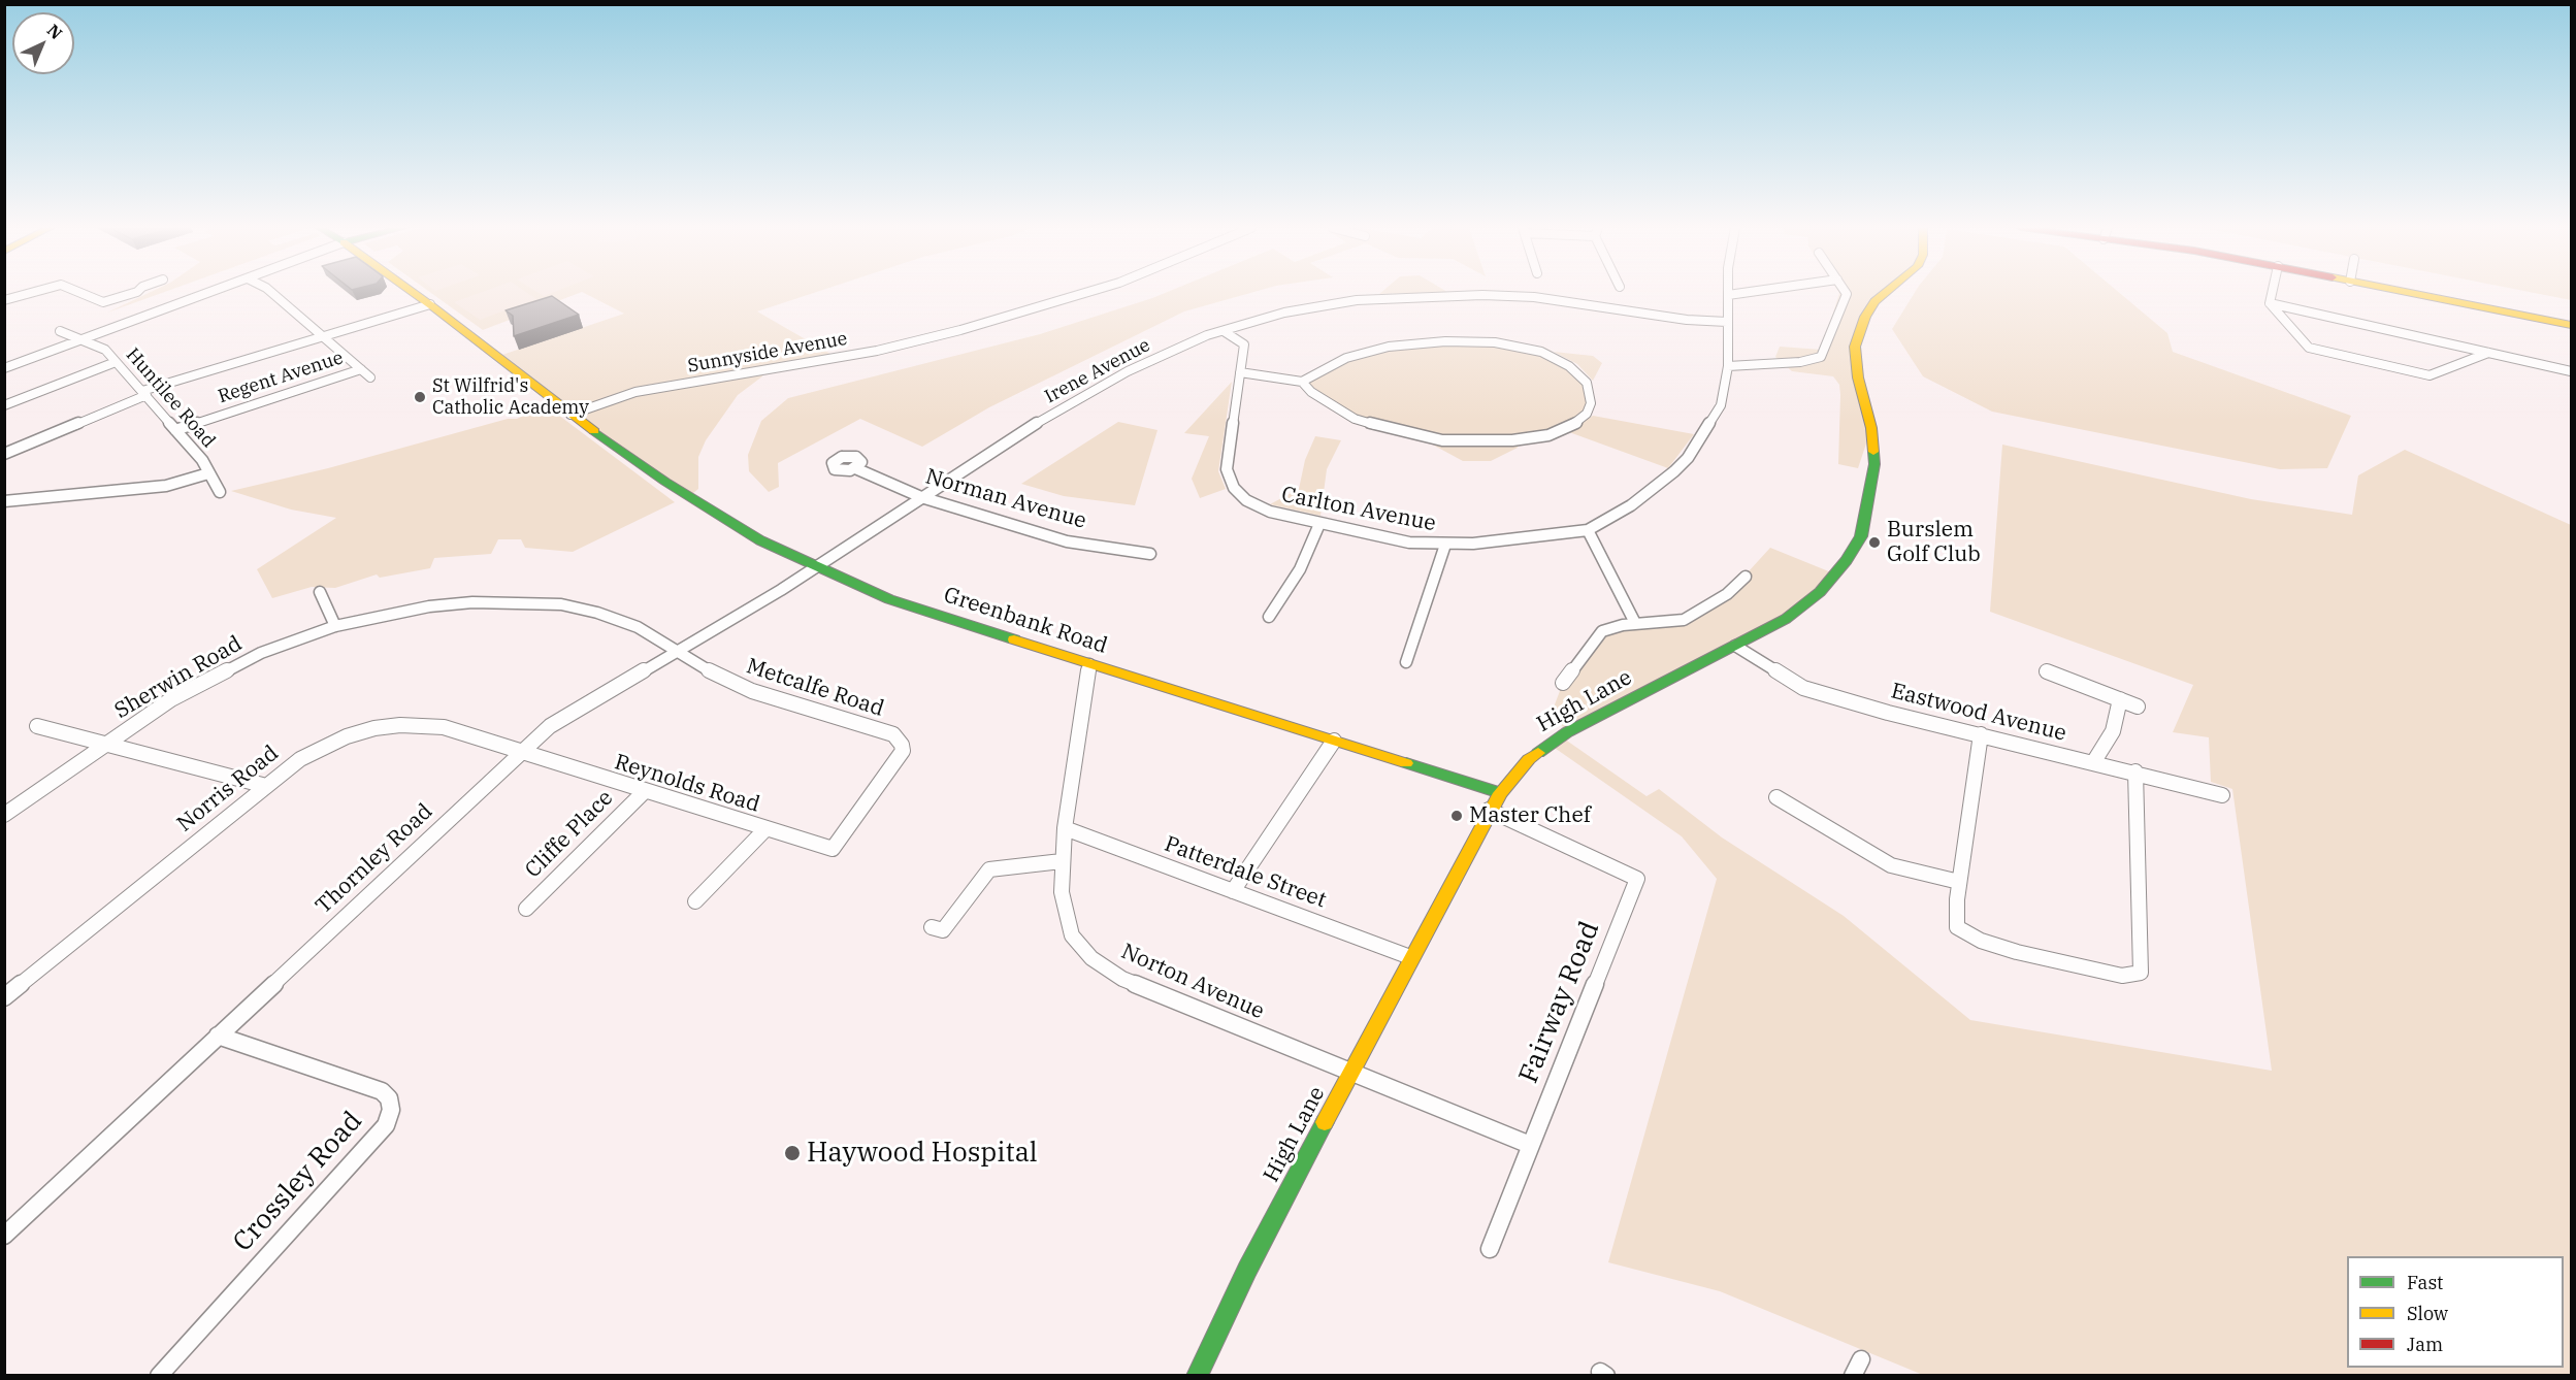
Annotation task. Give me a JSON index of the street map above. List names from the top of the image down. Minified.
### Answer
{"streets":{"street":["Sunnyside Avenue","Irene Avenue","Regent Avenue","Huntilee Road","Norman Avenue","Carlton Avenue","Greenbank Road","Sherwin Road","Metcalfe Road","High Lane","Eastwood Avenue","Reynolds Road","Norris Road","Cliffe Place","Thornley Road","Patterdale Street","Norton Avenue","Fairway Road","Crossley Road"]},"crossings":[["Sunnyside Avenue","Greenbank Road"],["Irene Avenue","Norman Avenue"],["Irene Avenue","Carlton Avenue"],["Irene Avenue","Greenbank Road"],["Irene Avenue","Thornley Road"],["Regent Avenue","Huntilee Road"],["Greenbank Road","High Lane"],["Greenbank Road","Thornley Road"],["Greenbank Road","Norton Avenue"],["Sherwin Road","Metcalfe Road"],["Sherwin Road","Thornley Road"],["Metcalfe Road","Reynolds Road"],["Metcalfe Road","Thornley Road"],["High Lane","Eastwood Avenue"],["High Lane","Patterdale Street"],["High Lane","Norton Avenue"],["High Lane","Fairway Road"],["Reynolds Road","Norris Road"],["Reynolds Road","Cliffe Place"],["Reynolds Road","Thornley Road"],["Norris Road","Thornley Road"],["Thornley Road","Crossley Road"],["Patterdale Street","Norton Avenue"],["Norton Avenue","Fairway Road"]],"places":["St Wilfrid's Catholic Academy","Burslem Golf Club","Master Chef","Haywood Hospital"],"legend":["Fast","Slow","Jam"],"north":"top right"}
